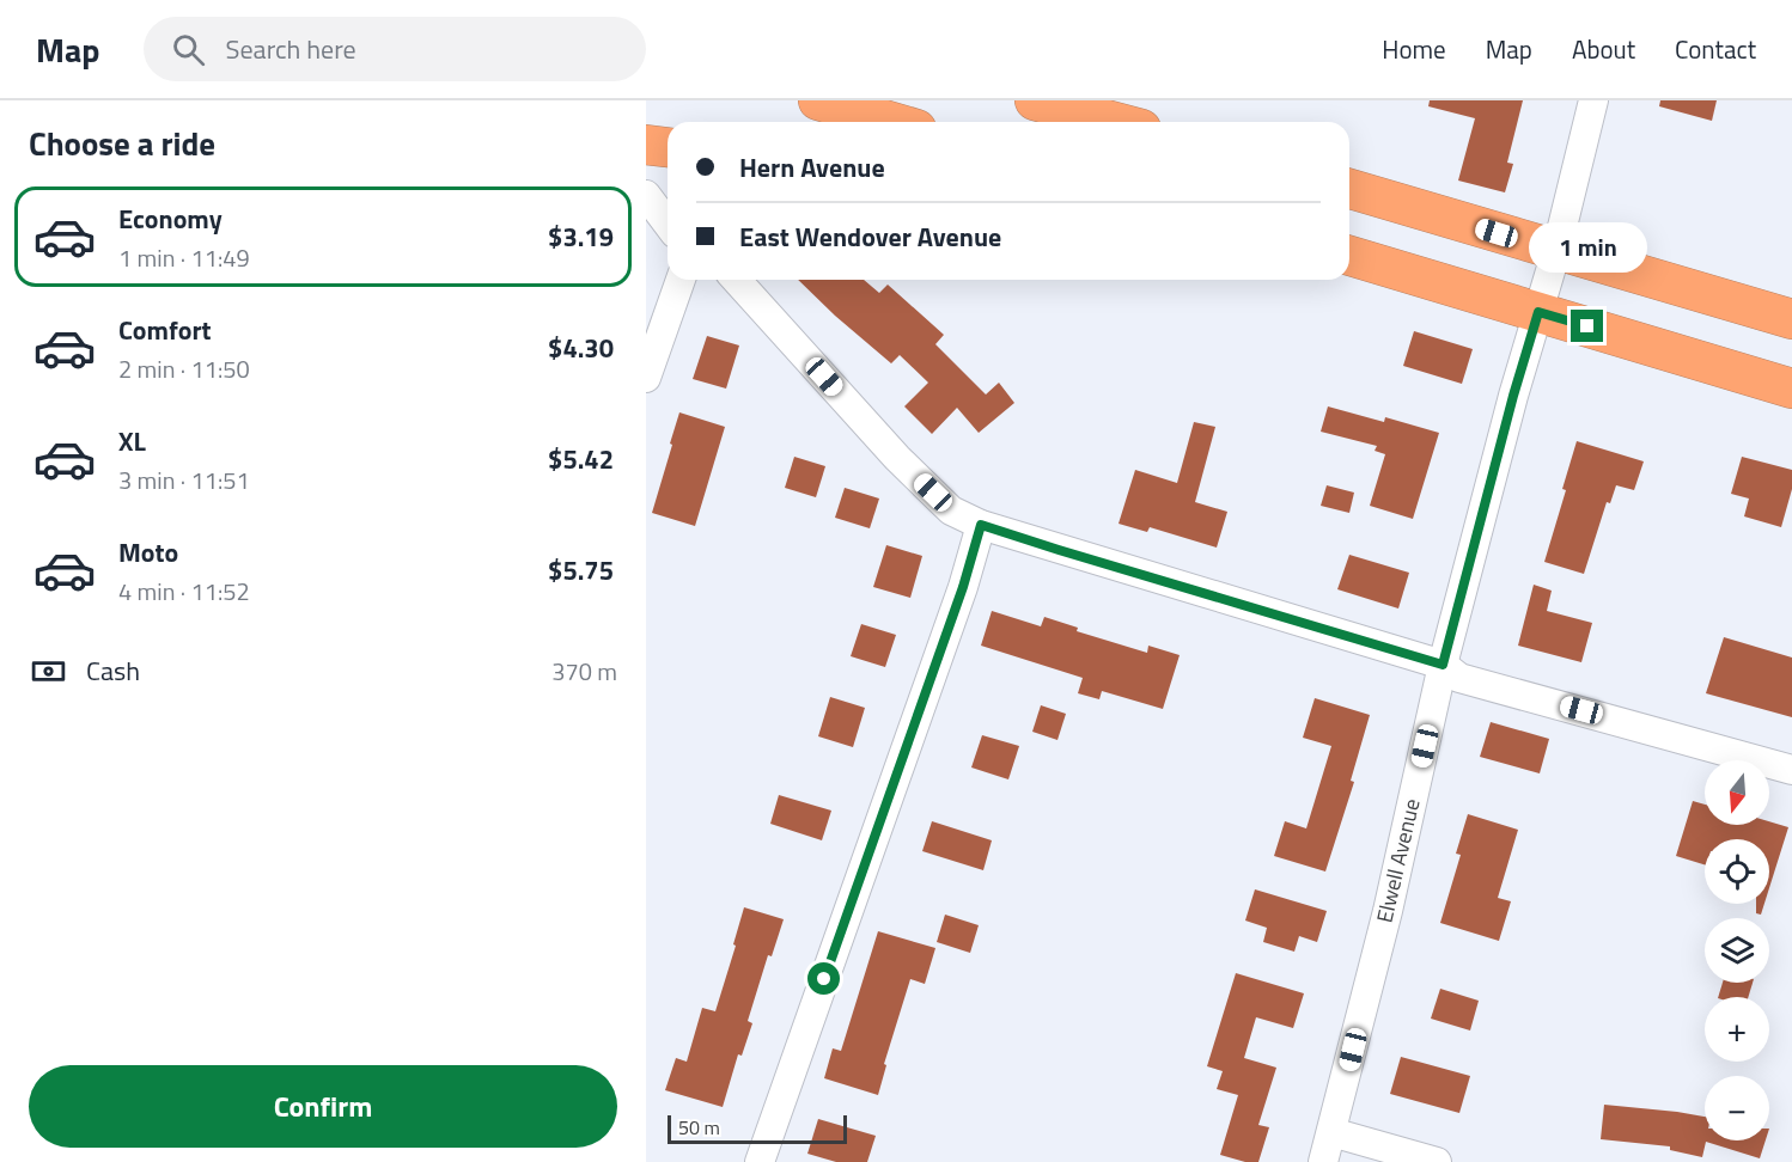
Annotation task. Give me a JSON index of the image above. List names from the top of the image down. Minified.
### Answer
{"streets":{"street":["Elwell Avenue"]},"scale_bar":"50 m","north":"bottom","page":{"header":"Map","search":"Search here","nav":["Home","Map","About","Contact"],"heading":"Choose a ride","banner":["Hern Avenue","East Wendover Avenue"],"list":[{"name":"Economy","note":"1 min · 11:49","value":"$3.19"},{"name":"Comfort","note":"2 min · 11:50","value":"$4.30"},{"name":"XL","note":"3 min · 11:51","value":"$5.42"},{"name":"Moto","note":"4 min · 11:52","value":"$5.75"}],"bubble":"1 min","pay":["Cash","370 m"],"map_buttons":["+","−"],"buttons":"Confirm","scale":"50 m"}}
